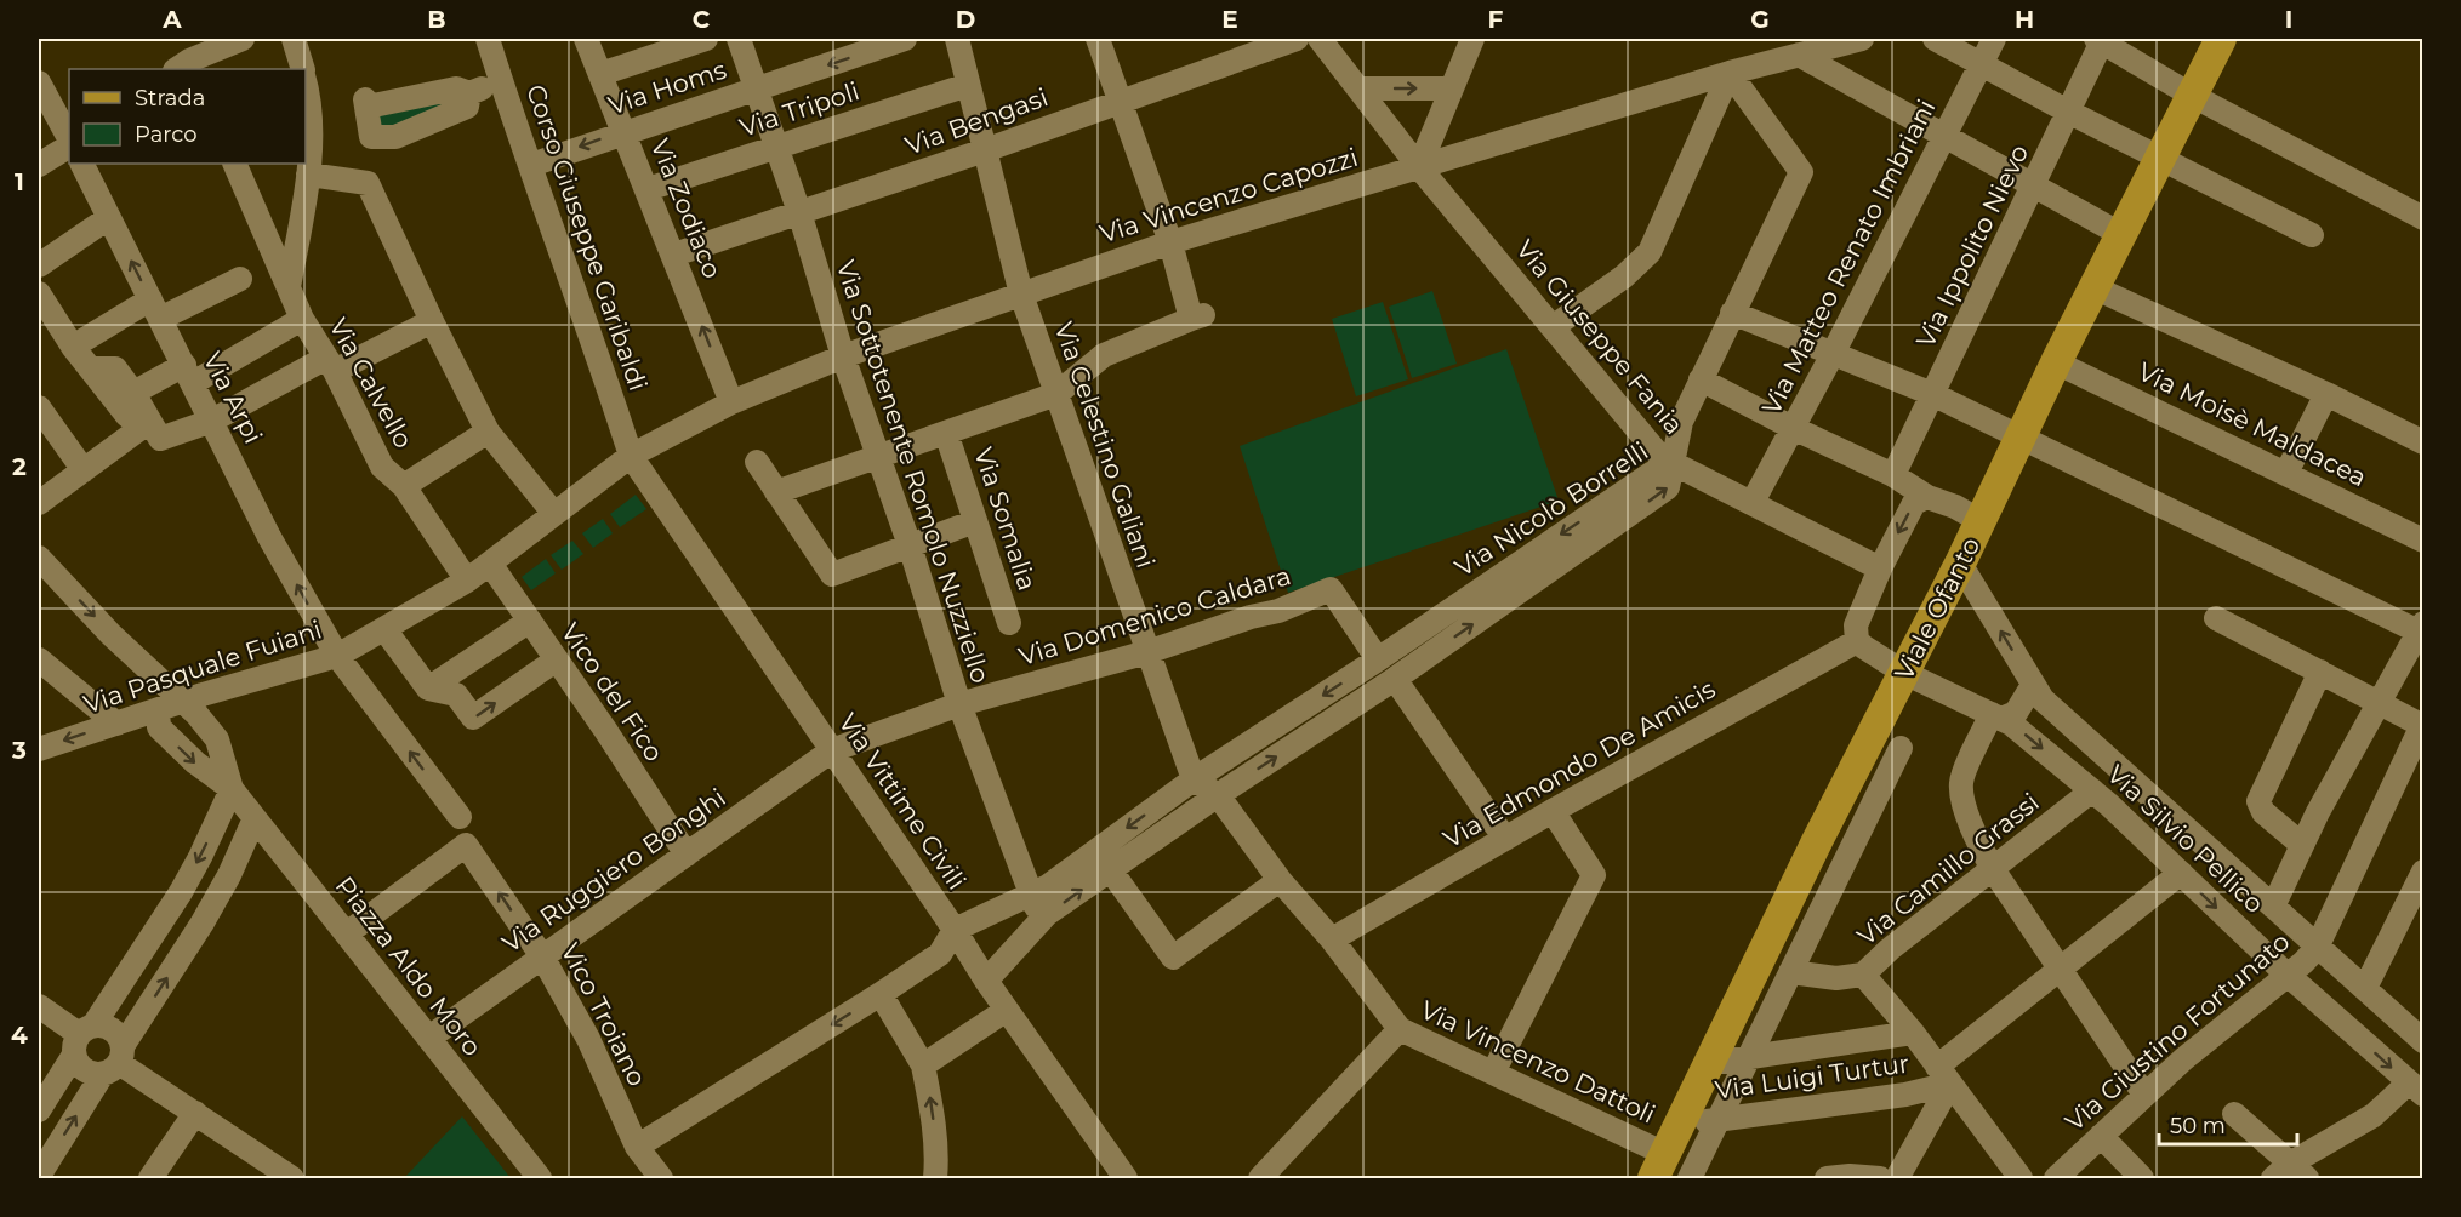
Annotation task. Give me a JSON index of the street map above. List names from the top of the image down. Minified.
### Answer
{"streets":{"main road":["Viale Ofanto"],"street":["Via Homs","Via Tripoli","Via Bengasi","Via Vincenzo Capozzi","Via Zodiaco","Corso Giuseppe Garibaldi","Via Ippolito Nievo","Via Matteo Renato Imbriani","Via Giuseppe Fania","Via Calvello","Via Arpi","Via Moisè Maldacea","Via Celestino Galiani","Via Sottotenente Romolo Nuzziello","Via Nicolò Borrelli","Via Somalia","Via Domenico Caldara","Via Pasquale Fuiani","Vico del Fico","Via Edmondo De Amicis","Via Vittime Civili","Via Silvio Pellico","Via Camillo Grassi","Via Ruggiero Bonghi","Piazza Aldo Moro","Vico Troiano","Via Giustino Fortunato","Via Vincenzo Dattoli","Via Luigi Turtur"]},"crossings":[["Via Homs","Via Zodiaco"],["Via Homs","Corso Giuseppe Garibaldi"],["Via Homs","Via Sottotenente Romolo Nuzziello"],["Via Tripoli","Via Zodiaco"],["Via Tripoli","Via Celestino Galiani"],["Via Tripoli","Via Sottotenente Romolo Nuzziello"],["Via Bengasi","Via Zodiaco"],["Via Bengasi","Via Celestino Galiani"],["Via Bengasi","Via Sottotenente Romolo Nuzziello"],["Via Vincenzo Capozzi","Via Zodiaco"],["Via Vincenzo Capozzi","Corso Giuseppe Garibaldi"],["Via Vincenzo Capozzi","Via Giuseppe Fania"],["Via Vincenzo Capozzi","Via Celestino Galiani"],["Via Vincenzo Capozzi","Via Sottotenente Romolo Nuzziello"],["Via Vincenzo Capozzi","Via Pasquale Fuiani"],["Via Vincenzo Capozzi","Via Vittime Civili"],["Corso Giuseppe Garibaldi","Via Pasquale Fuiani"],["Corso Giuseppe Garibaldi","Via Vittime Civili"],["Via Ippolito Nievo","Via Silvio Pellico"],["Via Matteo Renato Imbriani","Via Giuseppe Fania"],["Via Matteo Renato Imbriani","Via Silvio Pellico"],["Via Giuseppe Fania","Via Nicolò Borrelli"],["Via Calvello","Via Pasquale Fuiani"],["Via Arpi","Via Pasquale Fuiani"],["Via Moisè Maldacea","Viale Ofanto"],["Via Celestino Galiani","Via Nicolò Borrelli"],["Via Celestino Galiani","Via Domenico Caldara"],["Via Celestino Galiani","Via Vincenzo Dattoli"],["Via Sottotenente Romolo Nuzziello","Via Nicolò Borrelli"],["Via Sottotenente Romolo Nuzziello","Via Domenico Caldara"],["Via Nicolò Borrelli","Via Domenico Caldara"],["Via Nicolò Borrelli","Via Vittime Civili"],["Via Nicolò Borrelli","Via Vincenzo Dattoli"],["Viale Ofanto","Via Silvio Pellico"],["Viale Ofanto","Via Vincenzo Dattoli"],["Viale Ofanto","Via Luigi Turtur"],["Via Domenico Caldara","Via Vittime Civili"],["Via Domenico Caldara","Via Ruggiero Bonghi"],["Via Pasquale Fuiani","Vico del Fico"],["Via Pasquale Fuiani","Via Vittime Civili"],["Via Pasquale Fuiani","Piazza Aldo Moro"],["Vico del Fico","Via Ruggiero Bonghi"],["Via Edmondo De Amicis","Via Silvio Pellico"],["Via Edmondo De Amicis","Via Vincenzo Dattoli"],["Via Vittime Civili","Via Ruggiero Bonghi"],["Via Silvio Pellico","Via Camillo Grassi"],["Via Silvio Pellico","Via Giustino Fortunato"],["Via Camillo Grassi","Via Luigi Turtur"],["Via Ruggiero Bonghi","Piazza Aldo Moro"],["Via Ruggiero Bonghi","Vico Troiano"],["Piazza Aldo Moro","Vico Troiano"]],"one_way":["Via Homs","Via Zodiaco","Via Arpi"],"legend":["Strada","Parco"],"scale_bar":"50 m","grid":{"columns":["A","B","C","D","E","F","G","H","I"],"rows":["1","2","3","4"]}}
